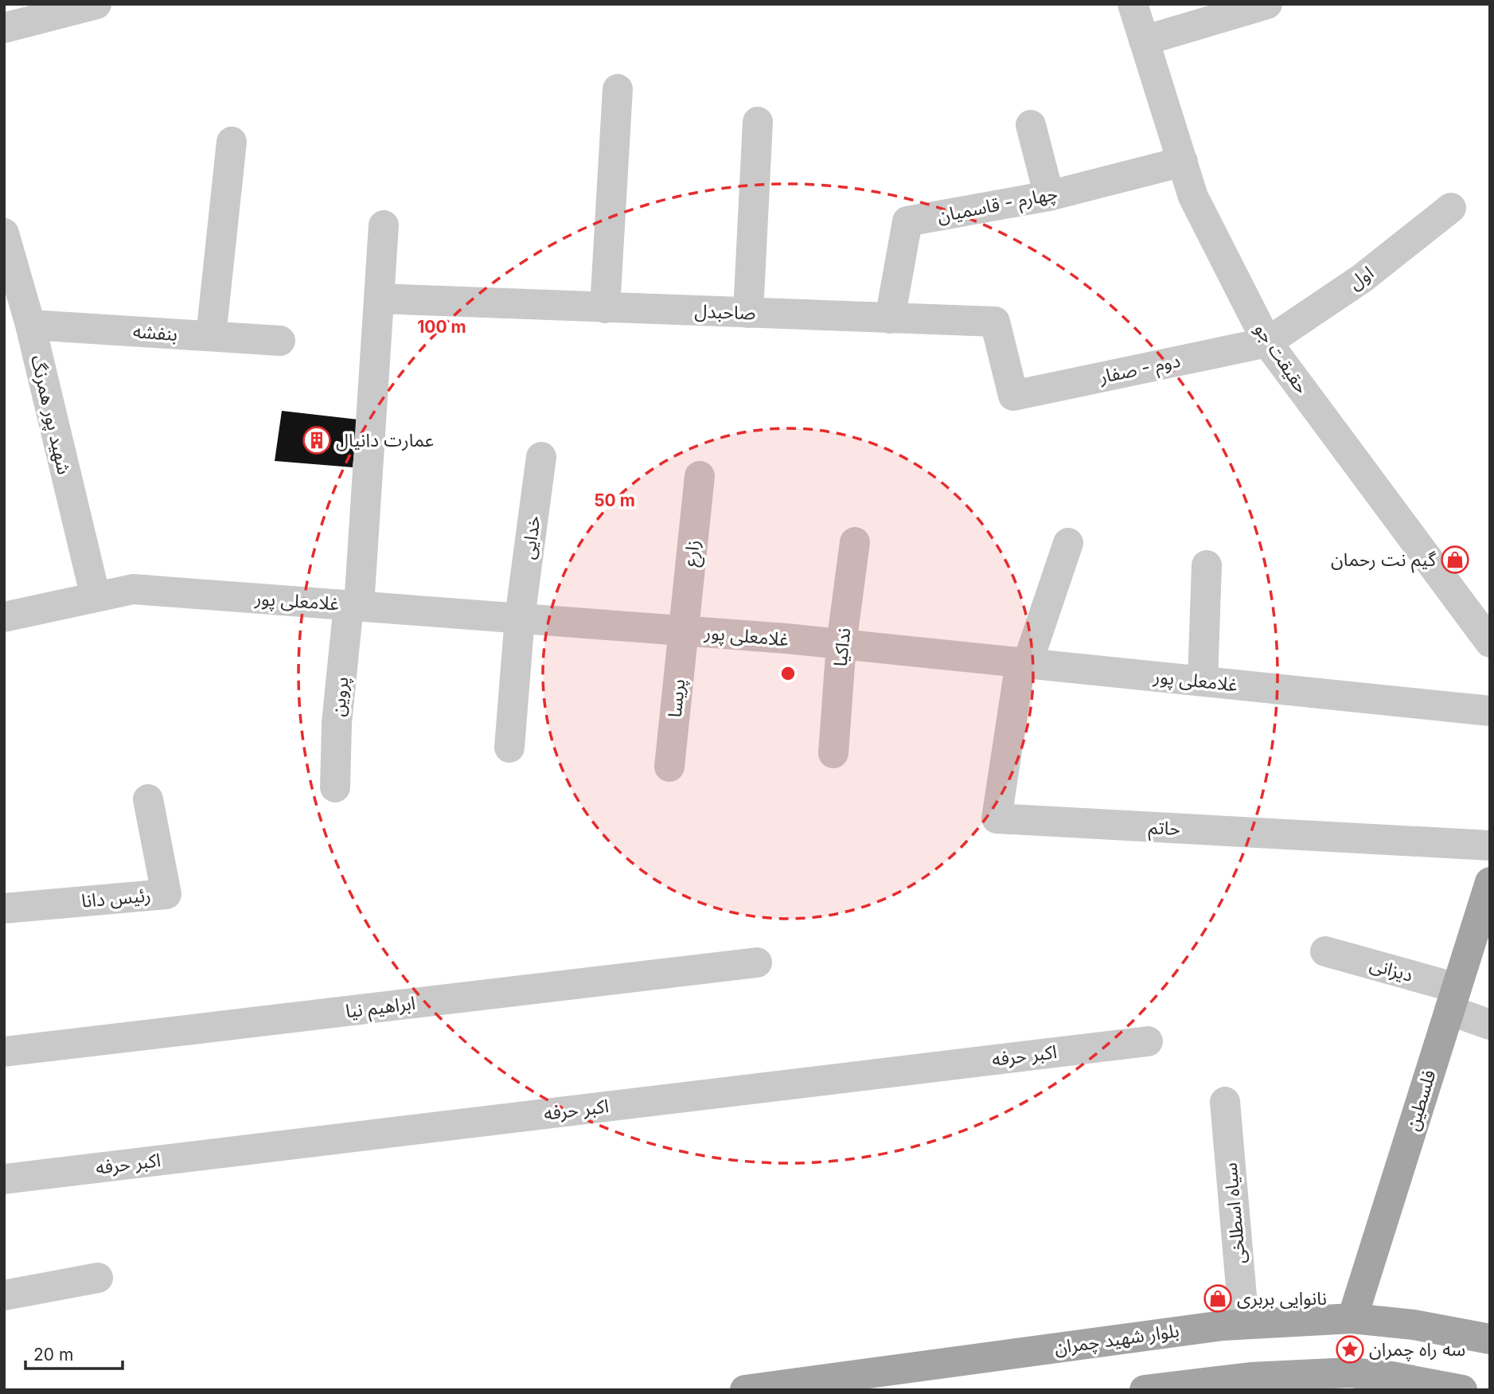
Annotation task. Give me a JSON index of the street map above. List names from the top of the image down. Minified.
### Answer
{"streets":{"main road":["فلسطین","بلوار شهید چمران"],"street":["چهارم - قاسمیان","اول","صاحبدل","بنفشه","حقیقت جو","دوم - صفار","شهید پور همرنگ","خدایی","زارع","غلامعلی پور","نداکیا","پروین","پریسا","حاتم","رئیس دانا","دیزانی","ابراهیم نیا","اکبر حرفه","سیاه اسطلخی"]},"crossings":[["چهارم - قاسمیان","صاحبدل"],["چهارم - قاسمیان","حقیقت جو"],["اول","حقیقت جو"],["اول","دوم - صفار"],["صاحبدل","دوم - صفار"],["بنفشه","شهید پور همرنگ"],["حقیقت جو","دوم - صفار"],["شهید پور همرنگ","غلامعلی پور"],["خدایی","غلامعلی پور"],["زارع","غلامعلی پور"],["زارع","پریسا"],["غلامعلی پور","نداکیا"],["غلامعلی پور","پروین"],["غلامعلی پور","پریسا"],["غلامعلی پور","حاتم"],["دیزانی","فلسطین"],["فلسطین","بلوار شهید چمران"],["سیاه اسطلخی","بلوار شهید چمران"]],"places":{"building":["عمارت دانیال"],"shop":["گیم نت رحمان","نانوایی بربری"],"place":["سه راه چمران"]},"scale_bar":"20 m","rings":["100 m","50 m"]}
